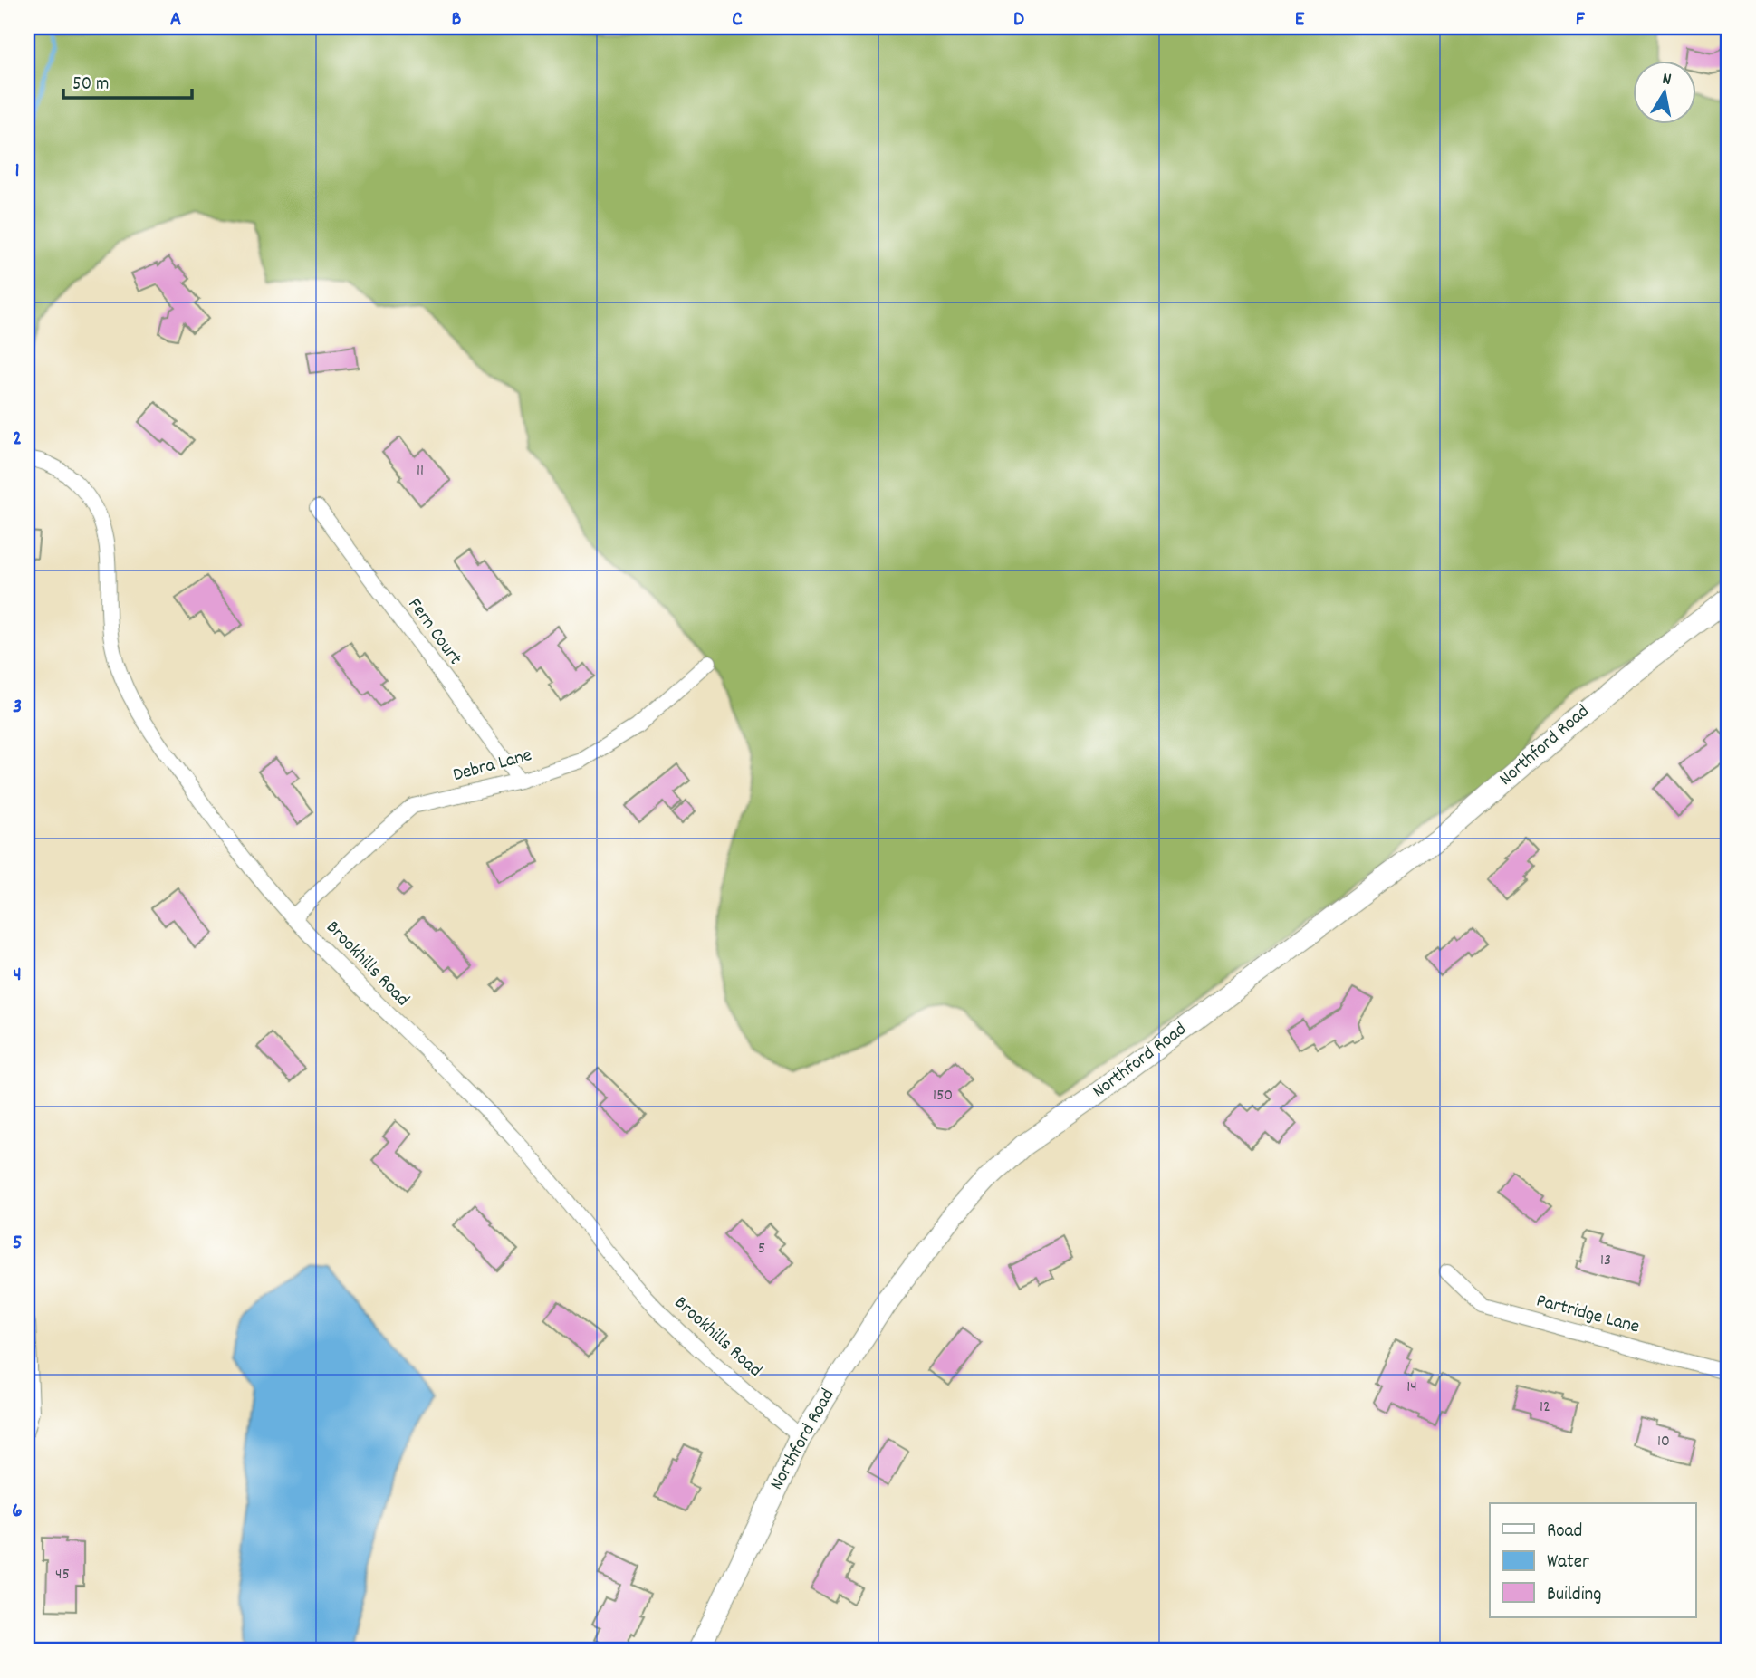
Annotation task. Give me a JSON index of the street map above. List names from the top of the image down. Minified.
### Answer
{"streets":{"street":["Fern Court","Northford Road","Debra Lane","Brookhills Road","Partridge Lane"]},"crossings":[["Fern Court","Debra Lane"],["Northford Road","Brookhills Road"],["Debra Lane","Brookhills Road"]],"house_numbers":["11","150","5","13","14","12","10","45"],"legend":["Road","Water","Building"],"scale_bar":"50 m","north":"top","grid":{"columns":["A","B","C","D","E","F"],"rows":["1","2","3","4","5","6"]}}
